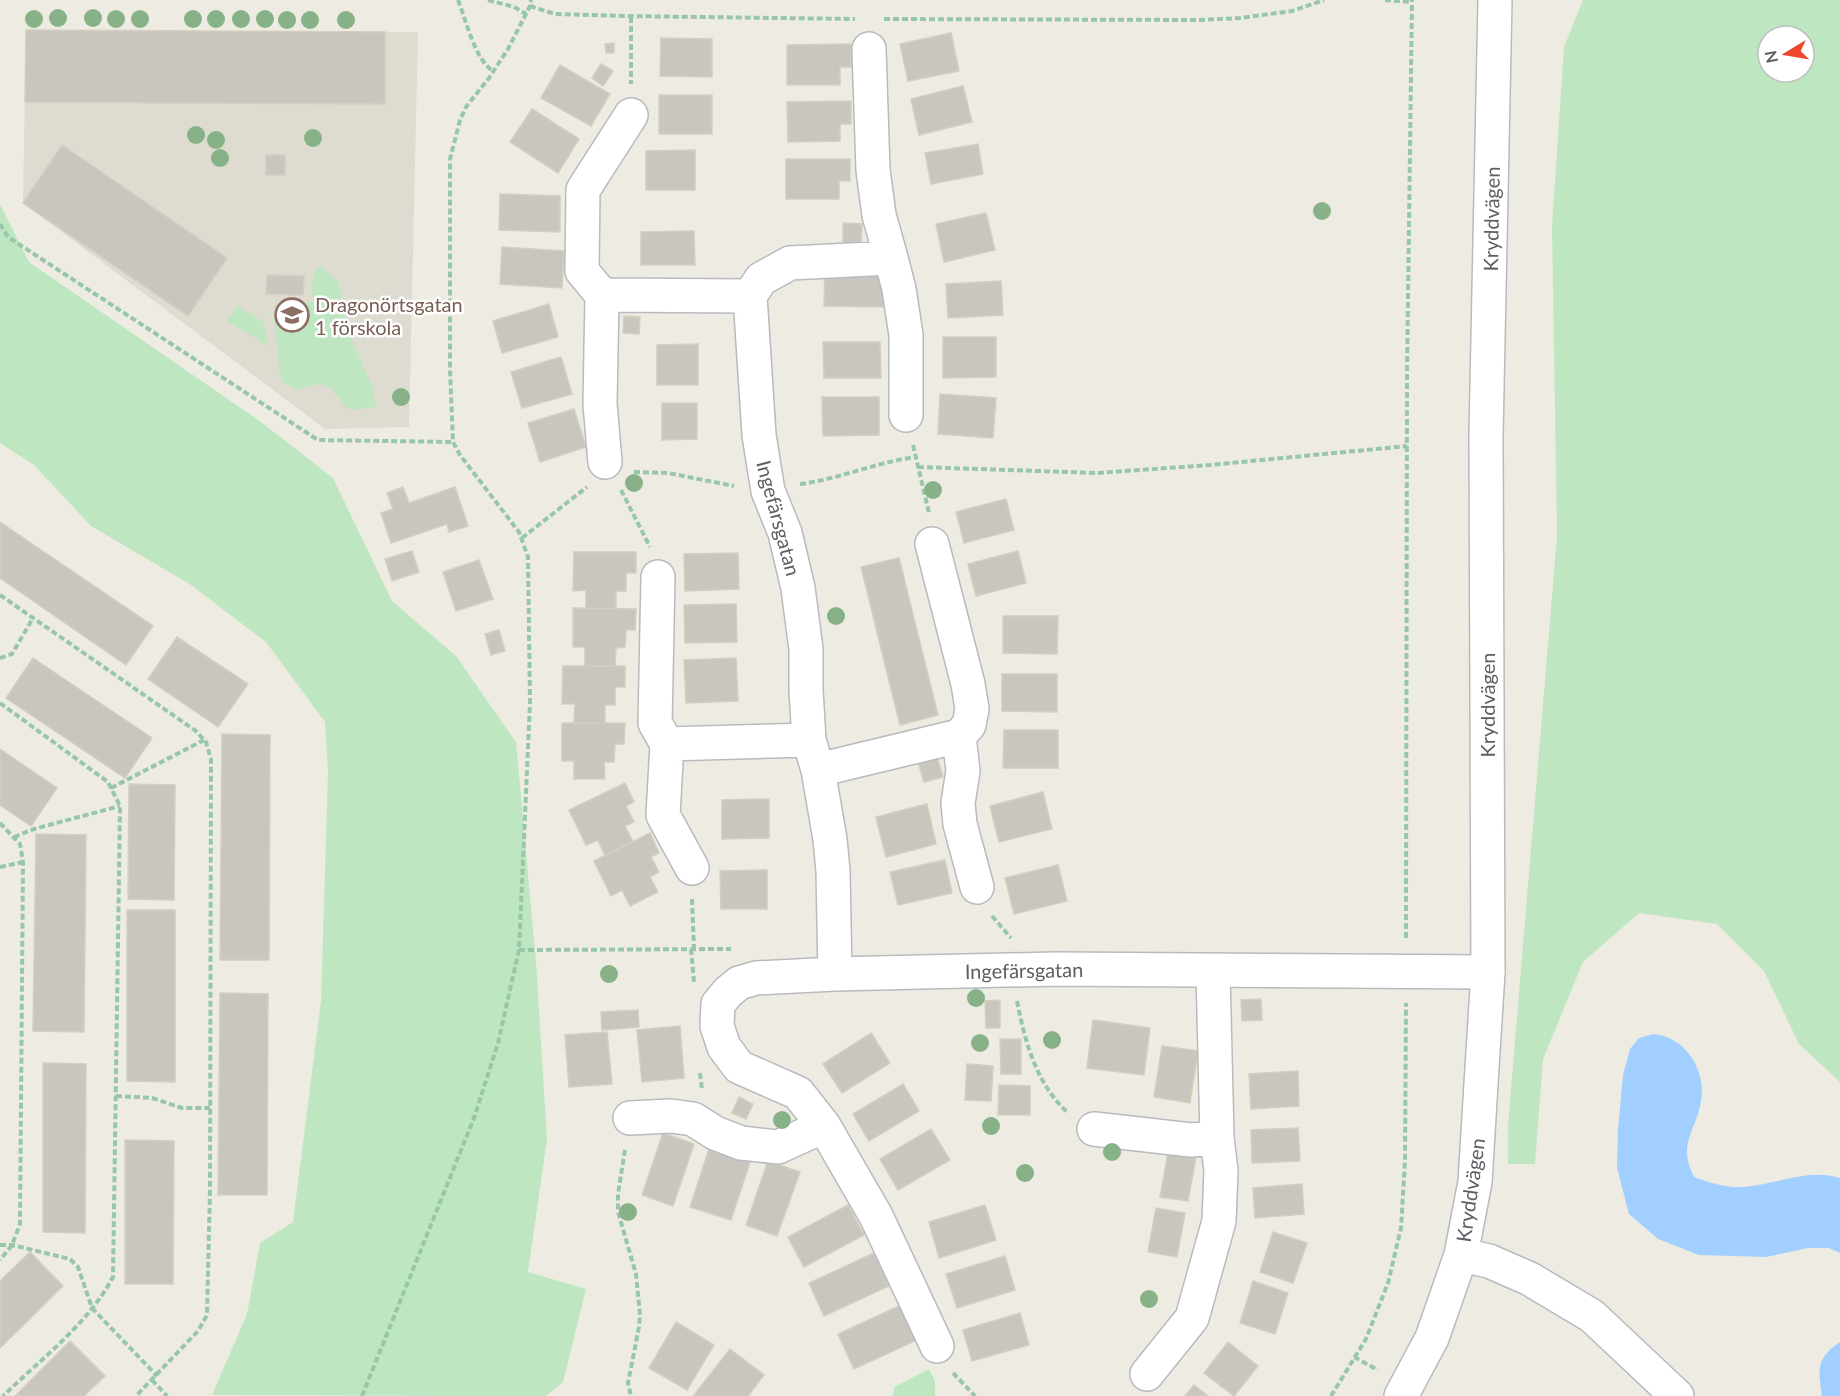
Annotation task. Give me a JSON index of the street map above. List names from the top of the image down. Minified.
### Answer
{"streets":{"street":["Kryddvägen","Ingefärsgatan"]},"crossings":[["Kryddvägen","Ingefärsgatan"]],"places":{"school or university":["Dragonörtsgatan 1 förskola"]},"north":"left"}
